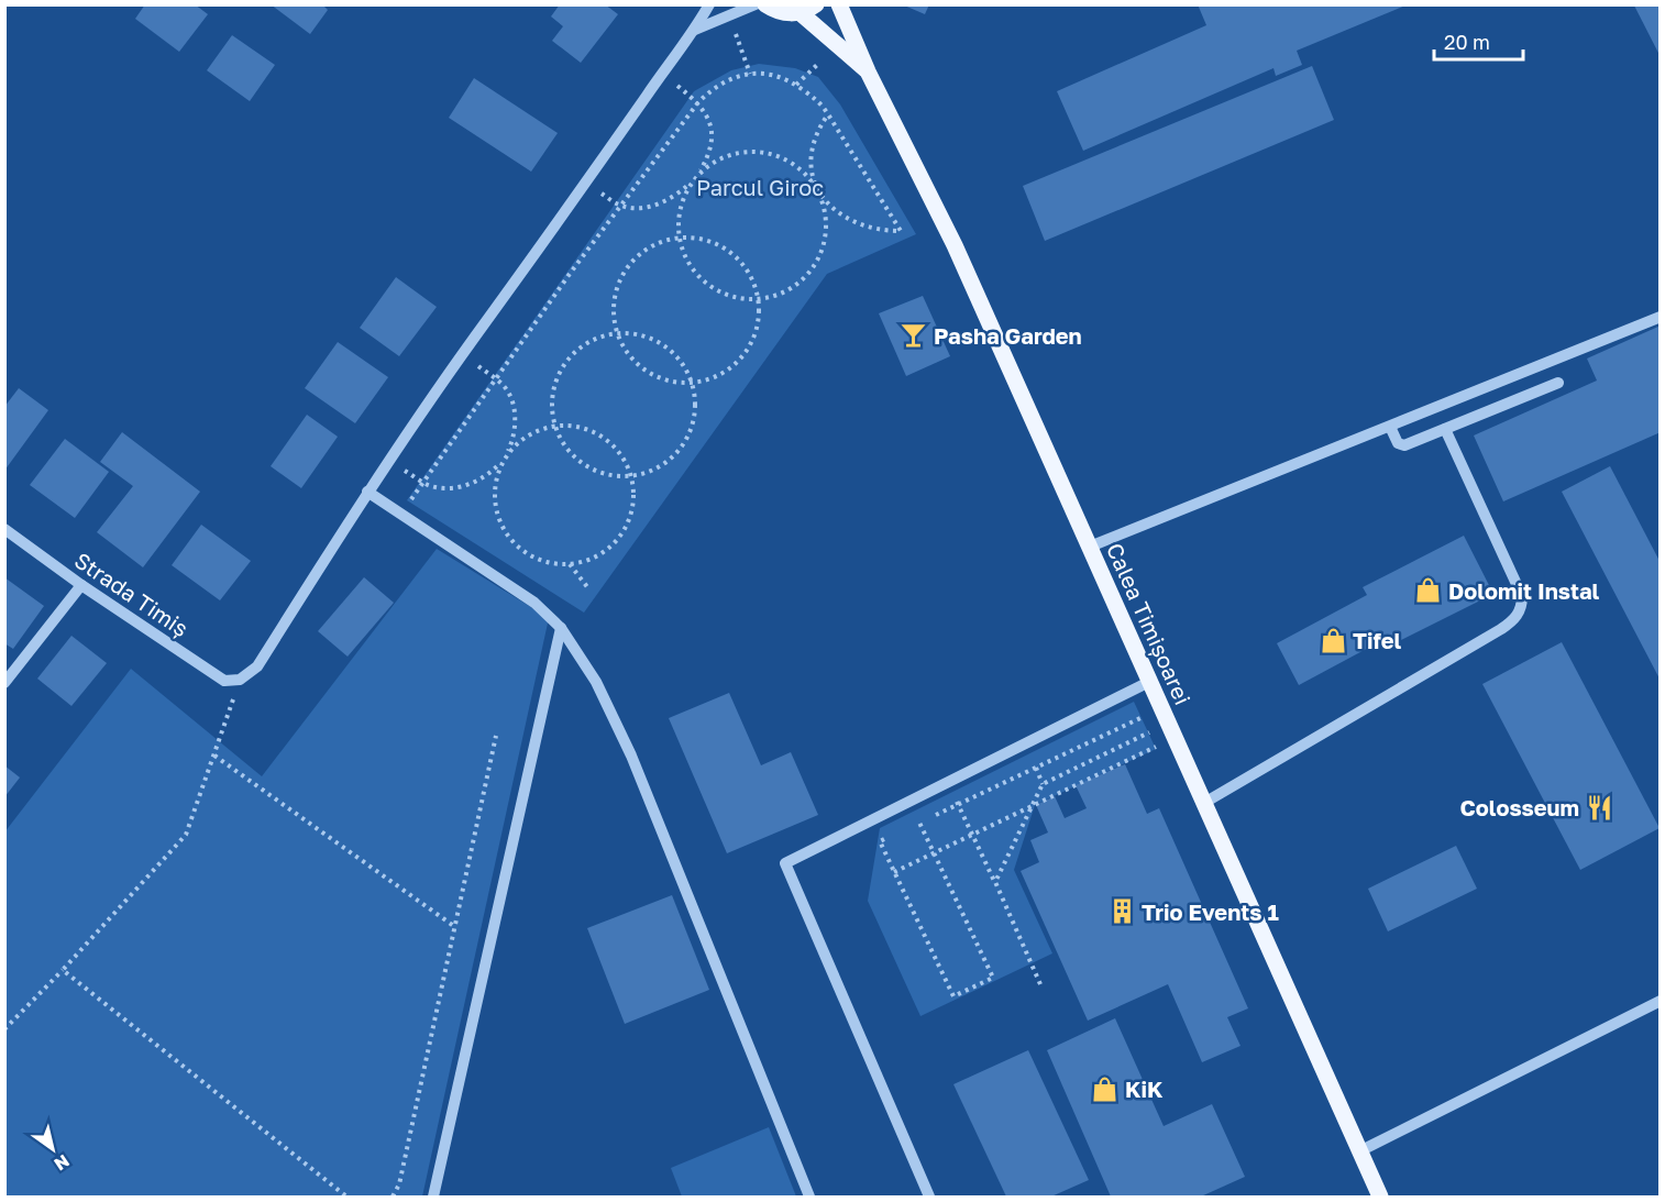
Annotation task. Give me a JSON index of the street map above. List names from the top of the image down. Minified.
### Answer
{"streets":{"main road":["Calea Timișoarei"],"street":["Strada Timiș"]},"parks":["Parcul Giroc"],"places":{"bar":["Pasha Garden"],"shop":["Dolomit Instal","Tifel","KiK"],"restaurant":["Colosseum"],"building":["Trio Events 1"]},"scale_bar":"20 m","north":"bottom right"}
